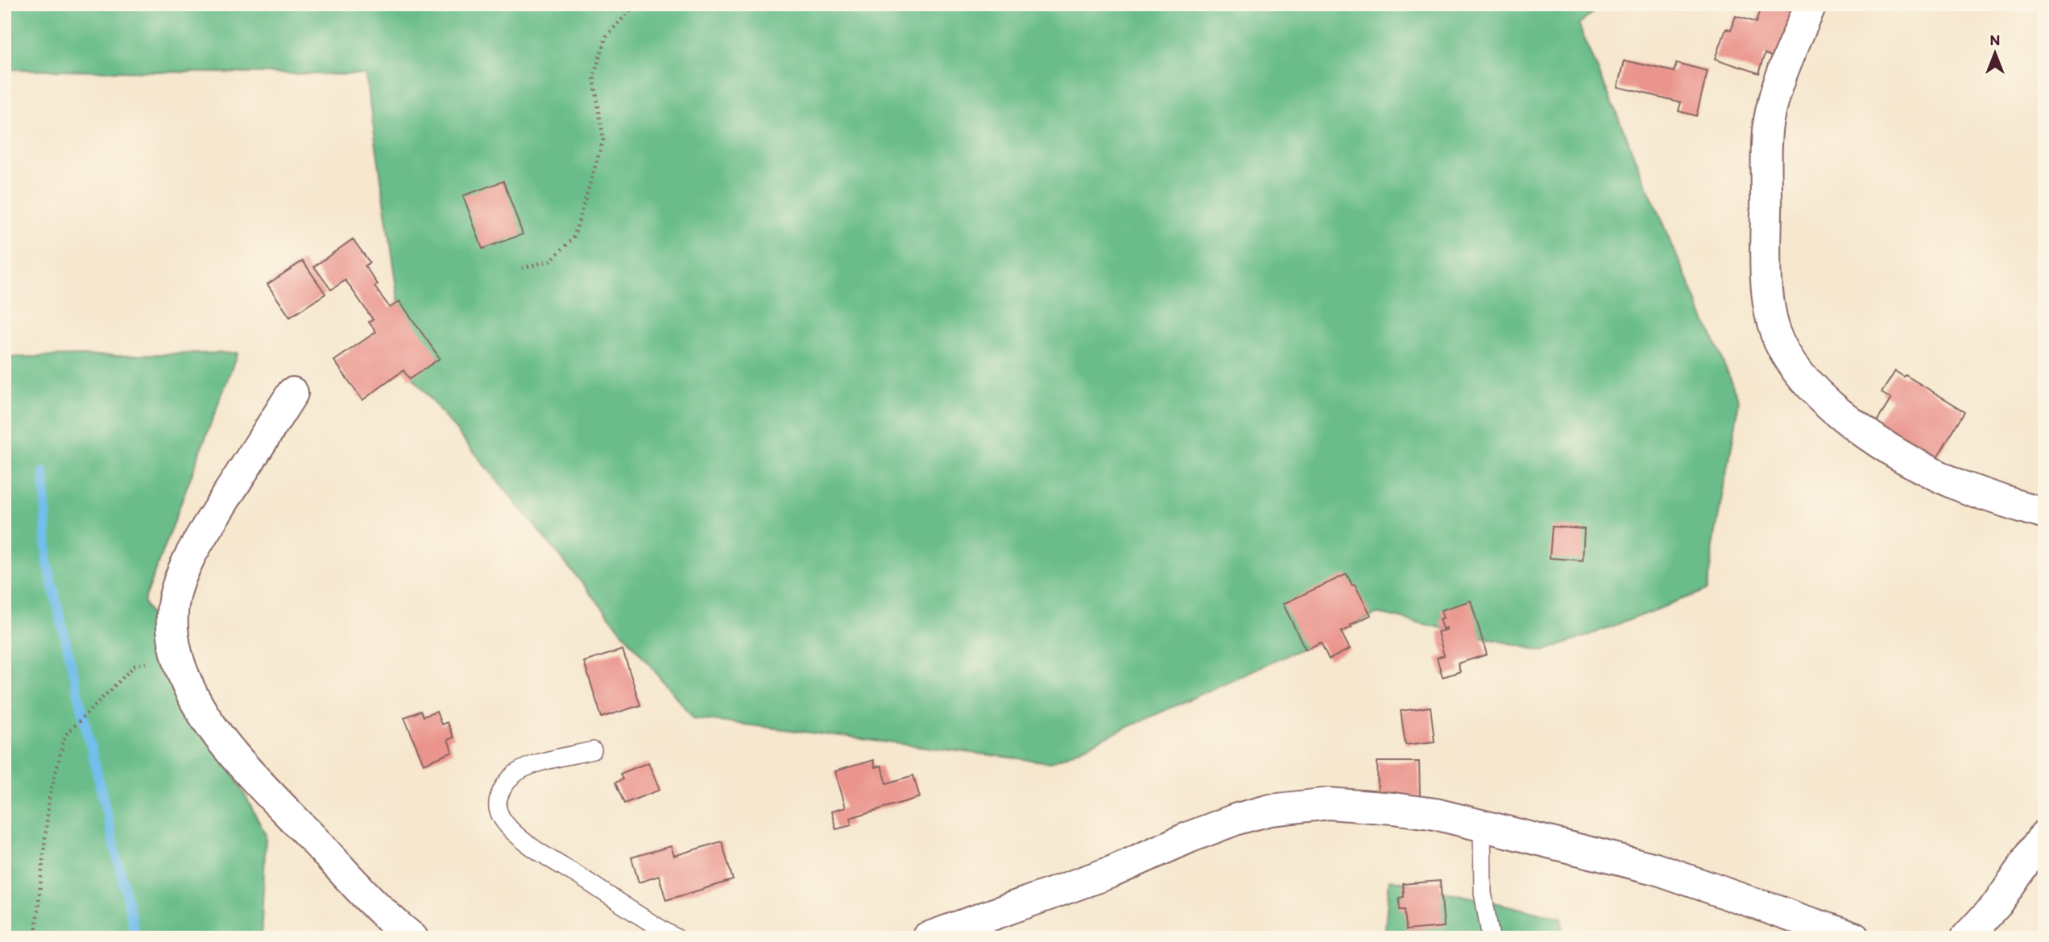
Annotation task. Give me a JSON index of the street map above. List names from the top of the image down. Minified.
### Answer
{"north":"top"}
